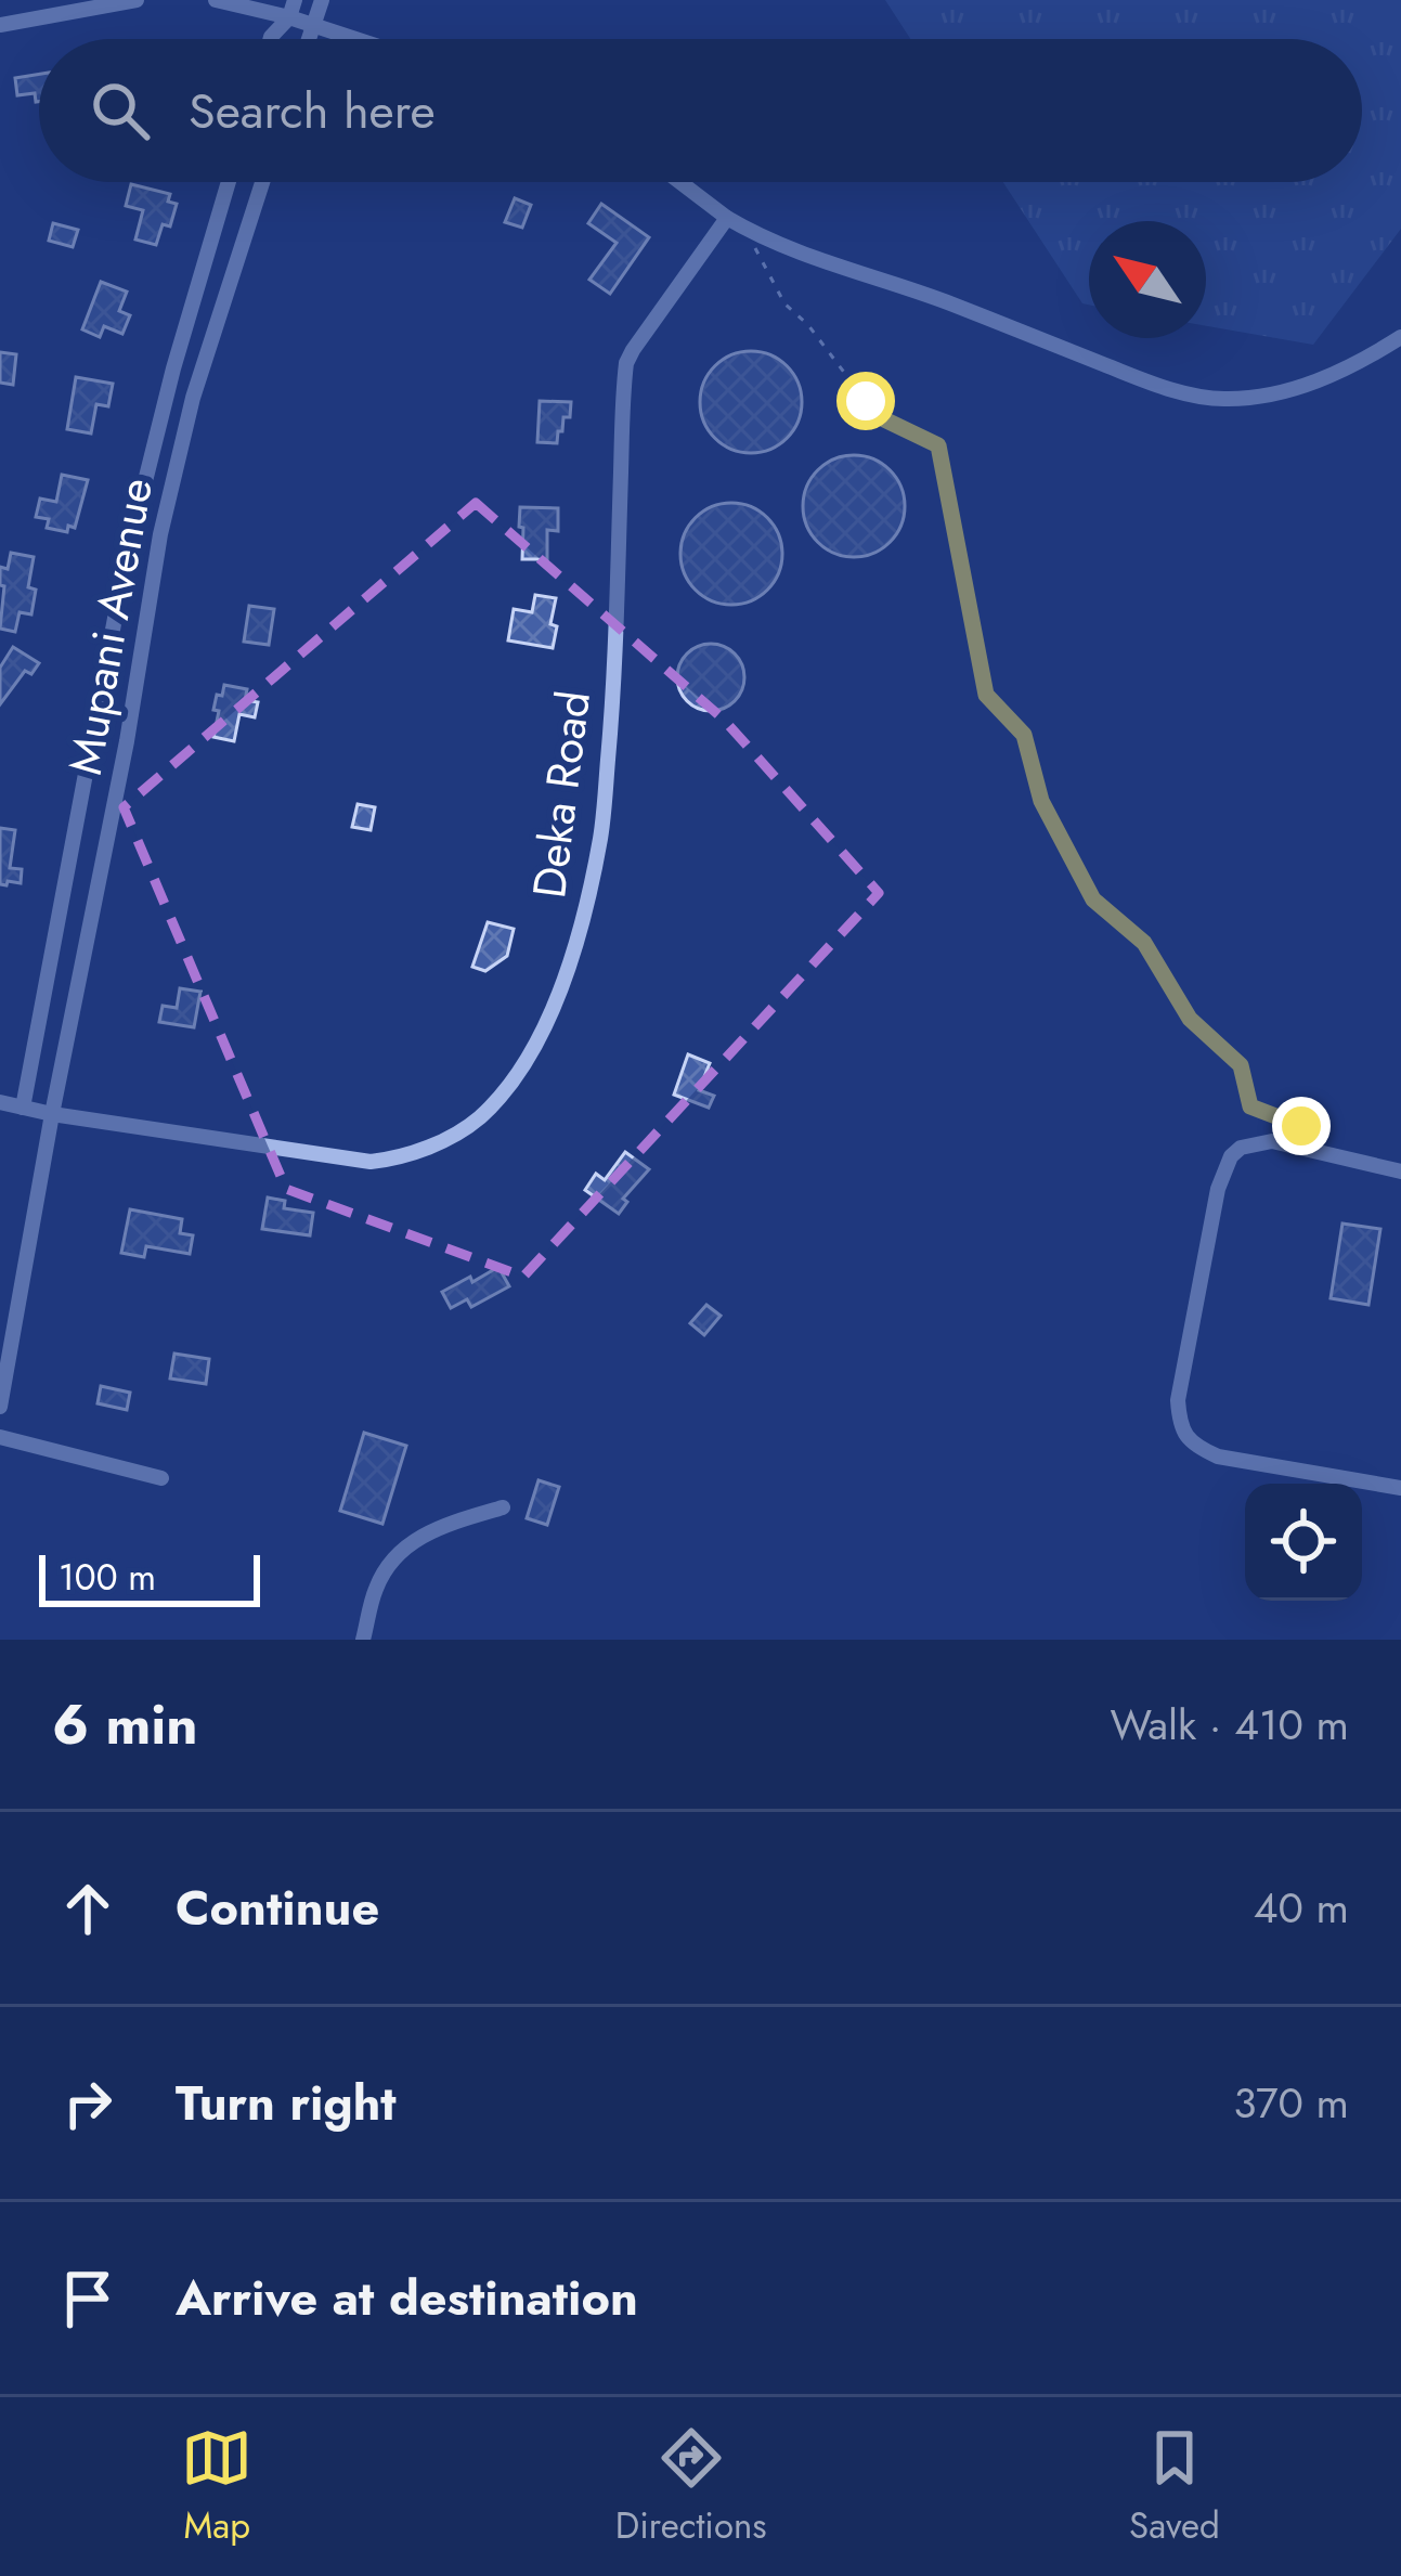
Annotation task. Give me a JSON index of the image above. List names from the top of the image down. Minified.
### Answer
{"streets":{"street":["Mupani Avenue","Deka Road"]},"crossings":[["Mupani Avenue","Deka Road"]],"scale_bar":"100 m","north":"top left","page":{"search":"Search here","scale":"100 m","heading":["6 min","Walk · 410 m"],"list":[["Continue","40 m"],["Turn right","370 m"],"Arrive at destination"],"nav":["Map","Directions","Saved"]}}
